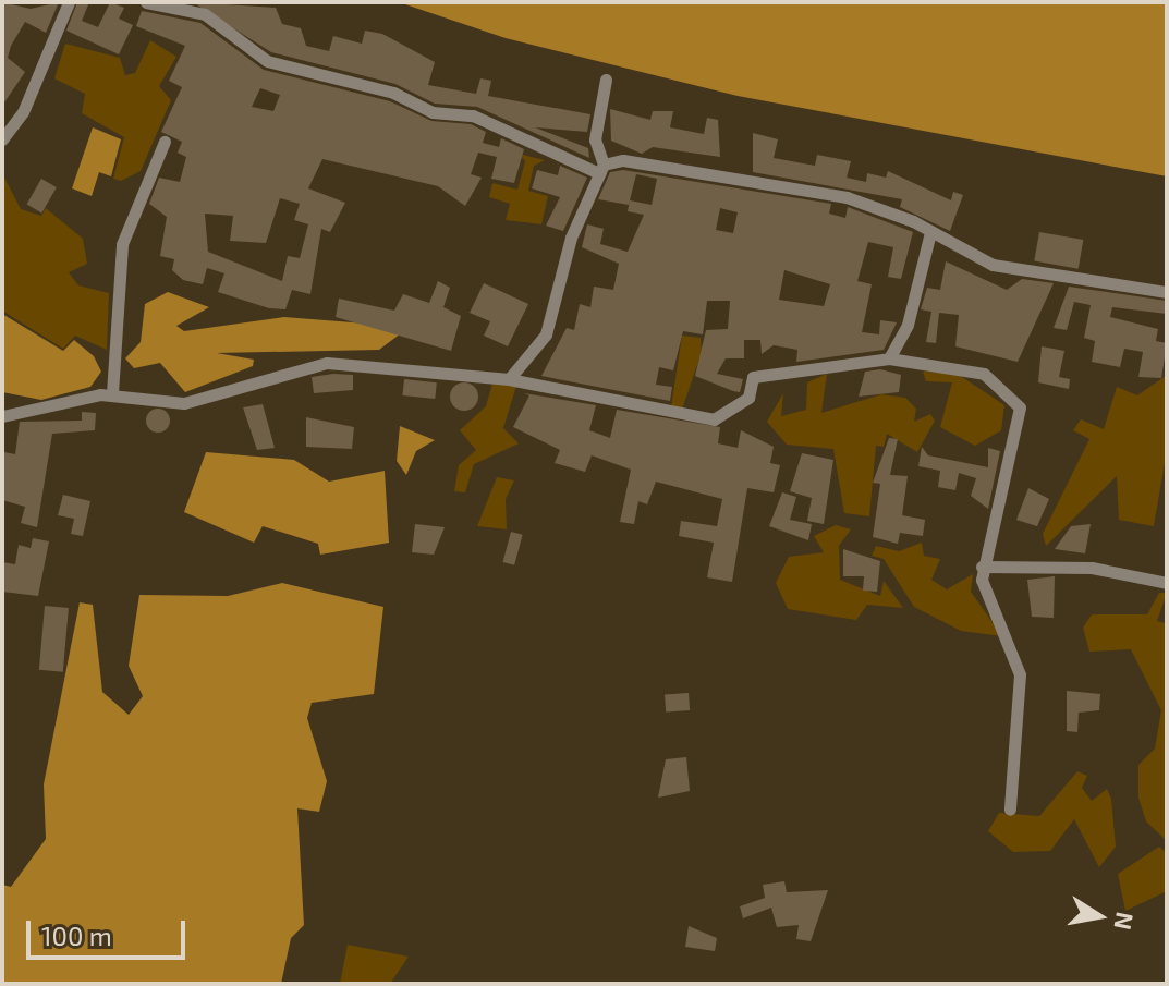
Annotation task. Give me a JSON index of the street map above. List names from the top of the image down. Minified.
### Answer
{"scale_bar":"100 m","north":"right"}
